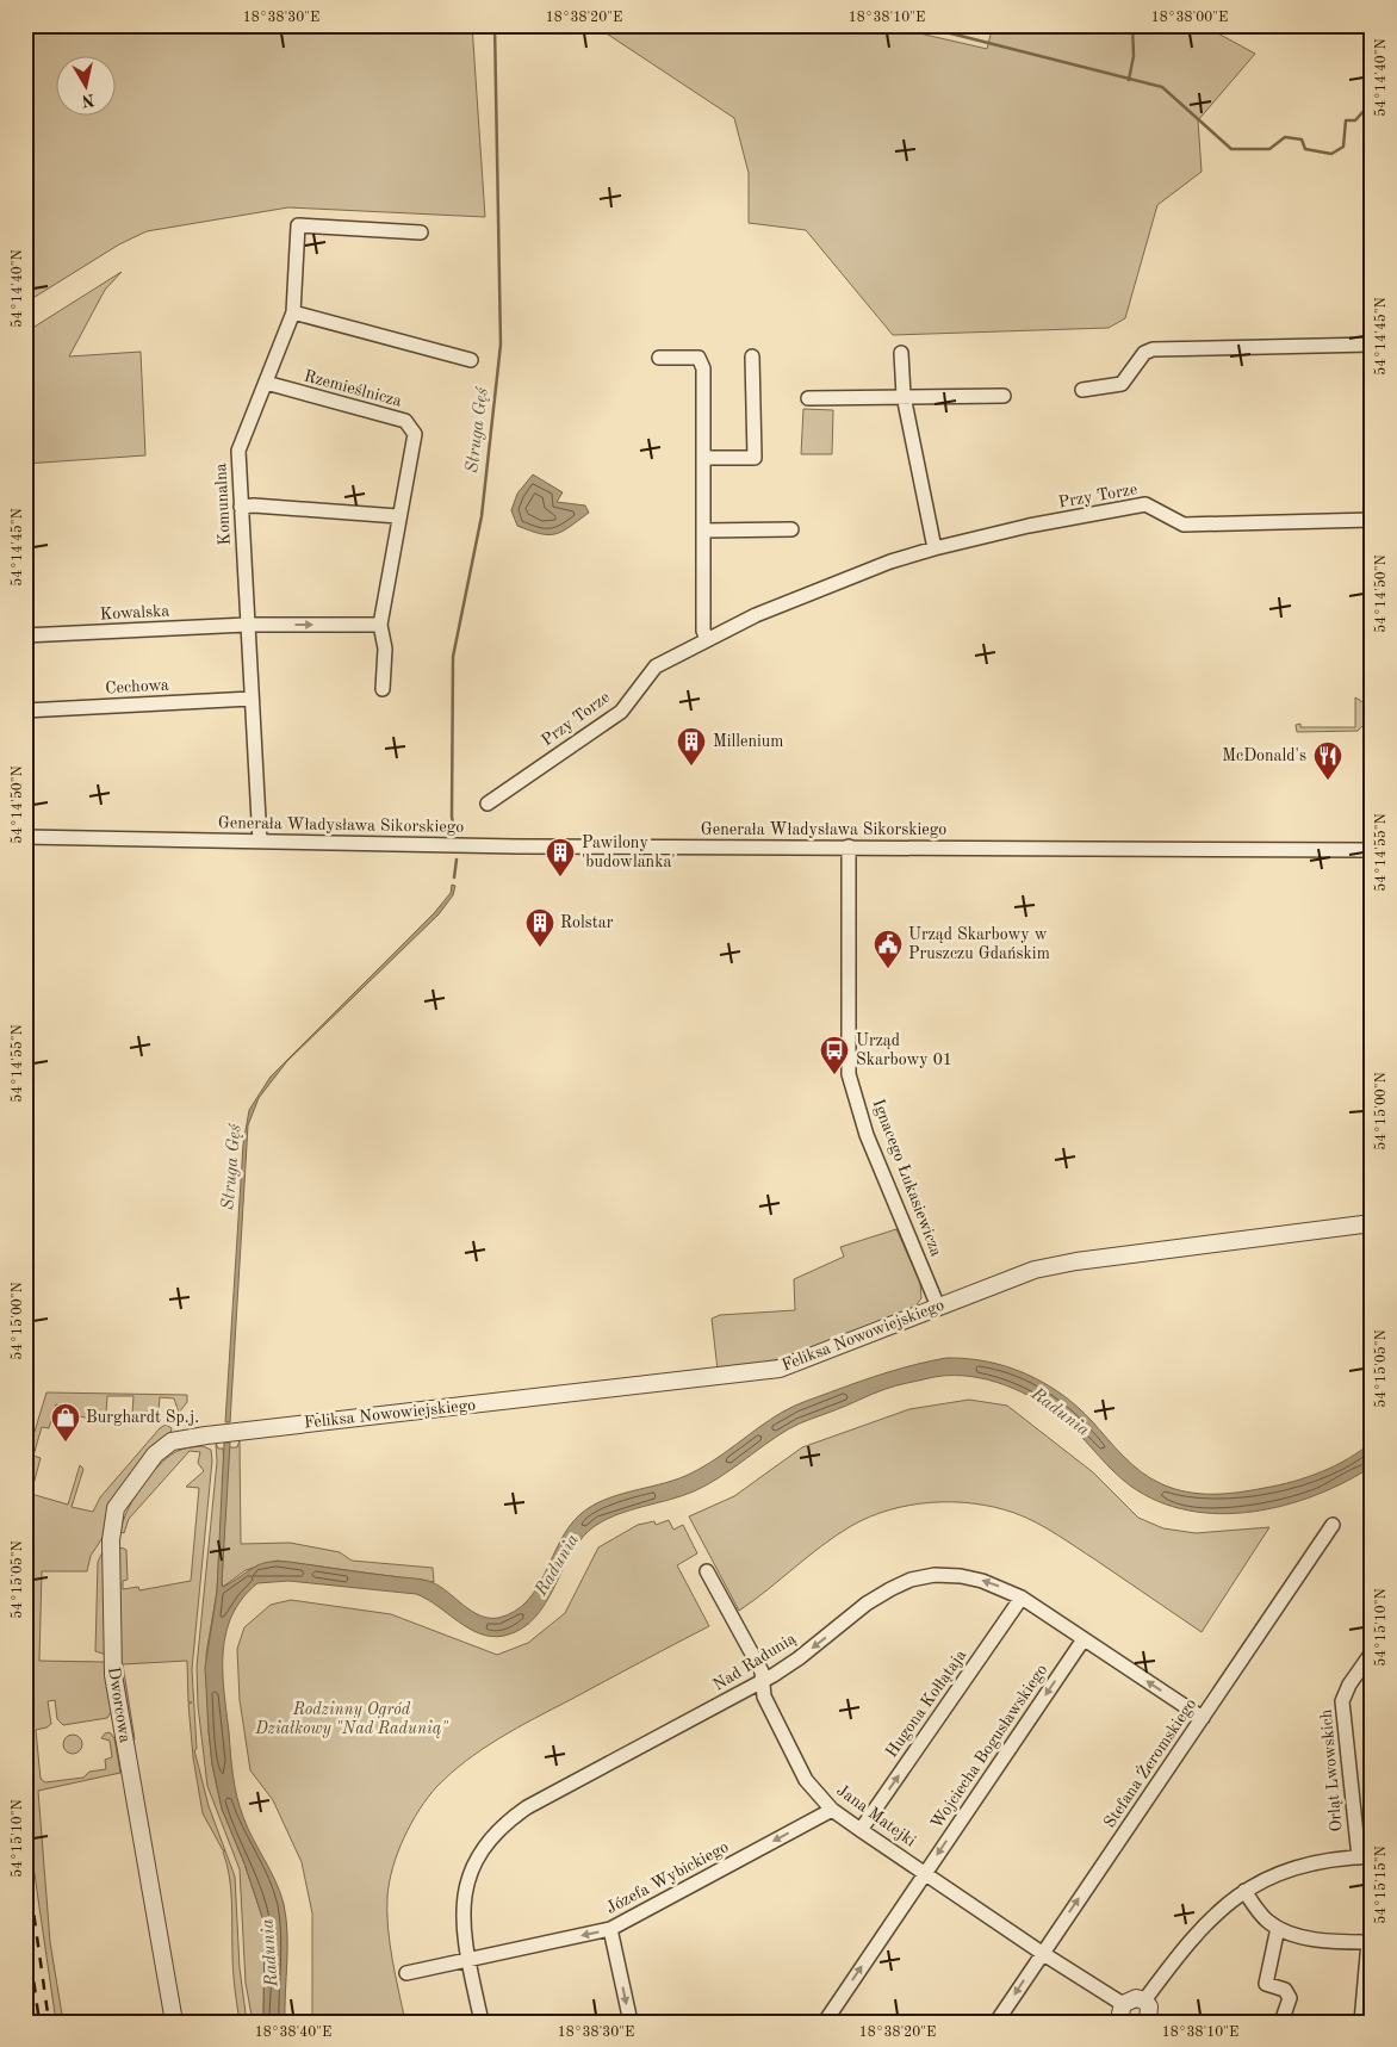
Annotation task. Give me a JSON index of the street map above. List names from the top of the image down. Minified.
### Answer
{"streets":{"street":["Rzemieślnicza","Przy Torze","Komunalna","Kowalska","Cechowa","Generała Władysława Sikorskiego","Ignacego Łukasiewicza","Feliksa Nowowiejskiego","Nad Radunią","Hugona Kołłątaja","Dworcowa","Wojciecha Bogusławskiego","Stefana Żeromskiego","Orląt Lwowskich","Jana Matejki","Józefa Wybickiego"]},"crossings":[["Rzemieślnicza","Komunalna"],["Komunalna","Kowalska"],["Komunalna","Cechowa"],["Komunalna","Generała Władysława Sikorskiego"],["Generała Władysława Sikorskiego","Ignacego Łukasiewicza"],["Ignacego Łukasiewicza","Feliksa Nowowiejskiego"],["Feliksa Nowowiejskiego","Dworcowa"],["Nad Radunią","Hugona Kołłątaja"],["Nad Radunią","Wojciecha Bogusławskiego"],["Nad Radunią","Stefana Żeromskiego"],["Nad Radunią","Jana Matejki"],["Nad Radunią","Józefa Wybickiego"],["Hugona Kołłątaja","Jana Matejki"],["Wojciecha Bogusławskiego","Jana Matejki"],["Stefana Żeromskiego","Jana Matejki"],["Jana Matejki","Józefa Wybickiego"]],"one_way":["Nad Radunią","Hugona Kołłątaja","Józefa Wybickiego"],"water":["Struga Gęś","Radunia"],"parks":["Rodzinny Ogród Działkowy \"Nad Radunią\""],"places":{"building":["Millenium","Pawilony 'budowlanka'","Rolstar"],"restaurant":["McDonald's"],"public building":["Urząd Skarbowy w Pruszczu Gdańskim"],"bus stop":["Urząd Skarbowy 01"],"shop":["Burghardt Sp.j."]},"north":"bottom","coordinates":["18°38'30\"E","18°38'20\"E","18°38'10\"E","18°38'00\"E","54°14'40\"N","54°14'45\"N","54°14'50\"N","54°14'55\"N","54°15'00\"N","54°15'05\"N","54°15'10\"N","54°15'15\"N","18°38'40\"E"]}
